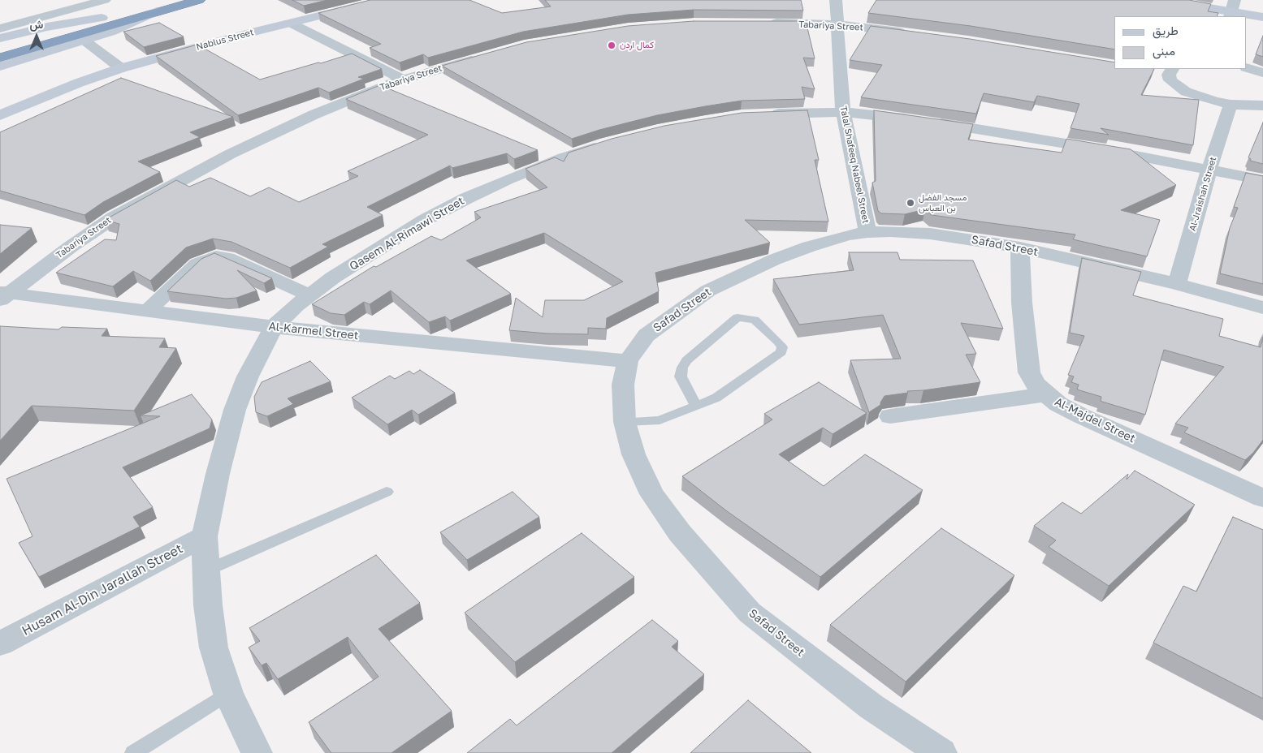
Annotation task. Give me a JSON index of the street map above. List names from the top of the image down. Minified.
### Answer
{"streets":{"street":["Tabariya Street","Nablus Street","Talal Shafeeq Nabeel Street","Al-Jraishah Street","Qasem Al-Rimawi Street","Safad Street","Al-Karmel Street","Al-Majdel Street","Husam Al-Din Jarallah Street"]},"crossings":[["Tabariya Street","Talal Shafeeq Nabeel Street"],["Tabariya Street","Al-Karmel Street"],["Talal Shafeeq Nabeel Street","Safad Street"],["Al-Jraishah Street","Safad Street"],["Qasem Al-Rimawi Street","Al-Karmel Street"],["Qasem Al-Rimawi Street","Husam Al-Din Jarallah Street"],["Safad Street","Al-Karmel Street"],["Safad Street","Al-Majdel Street"]],"places":["كمال اردن","مسجد الفضل بن العباس"],"legend":["طريق","مبنى"],"north":"top"}
